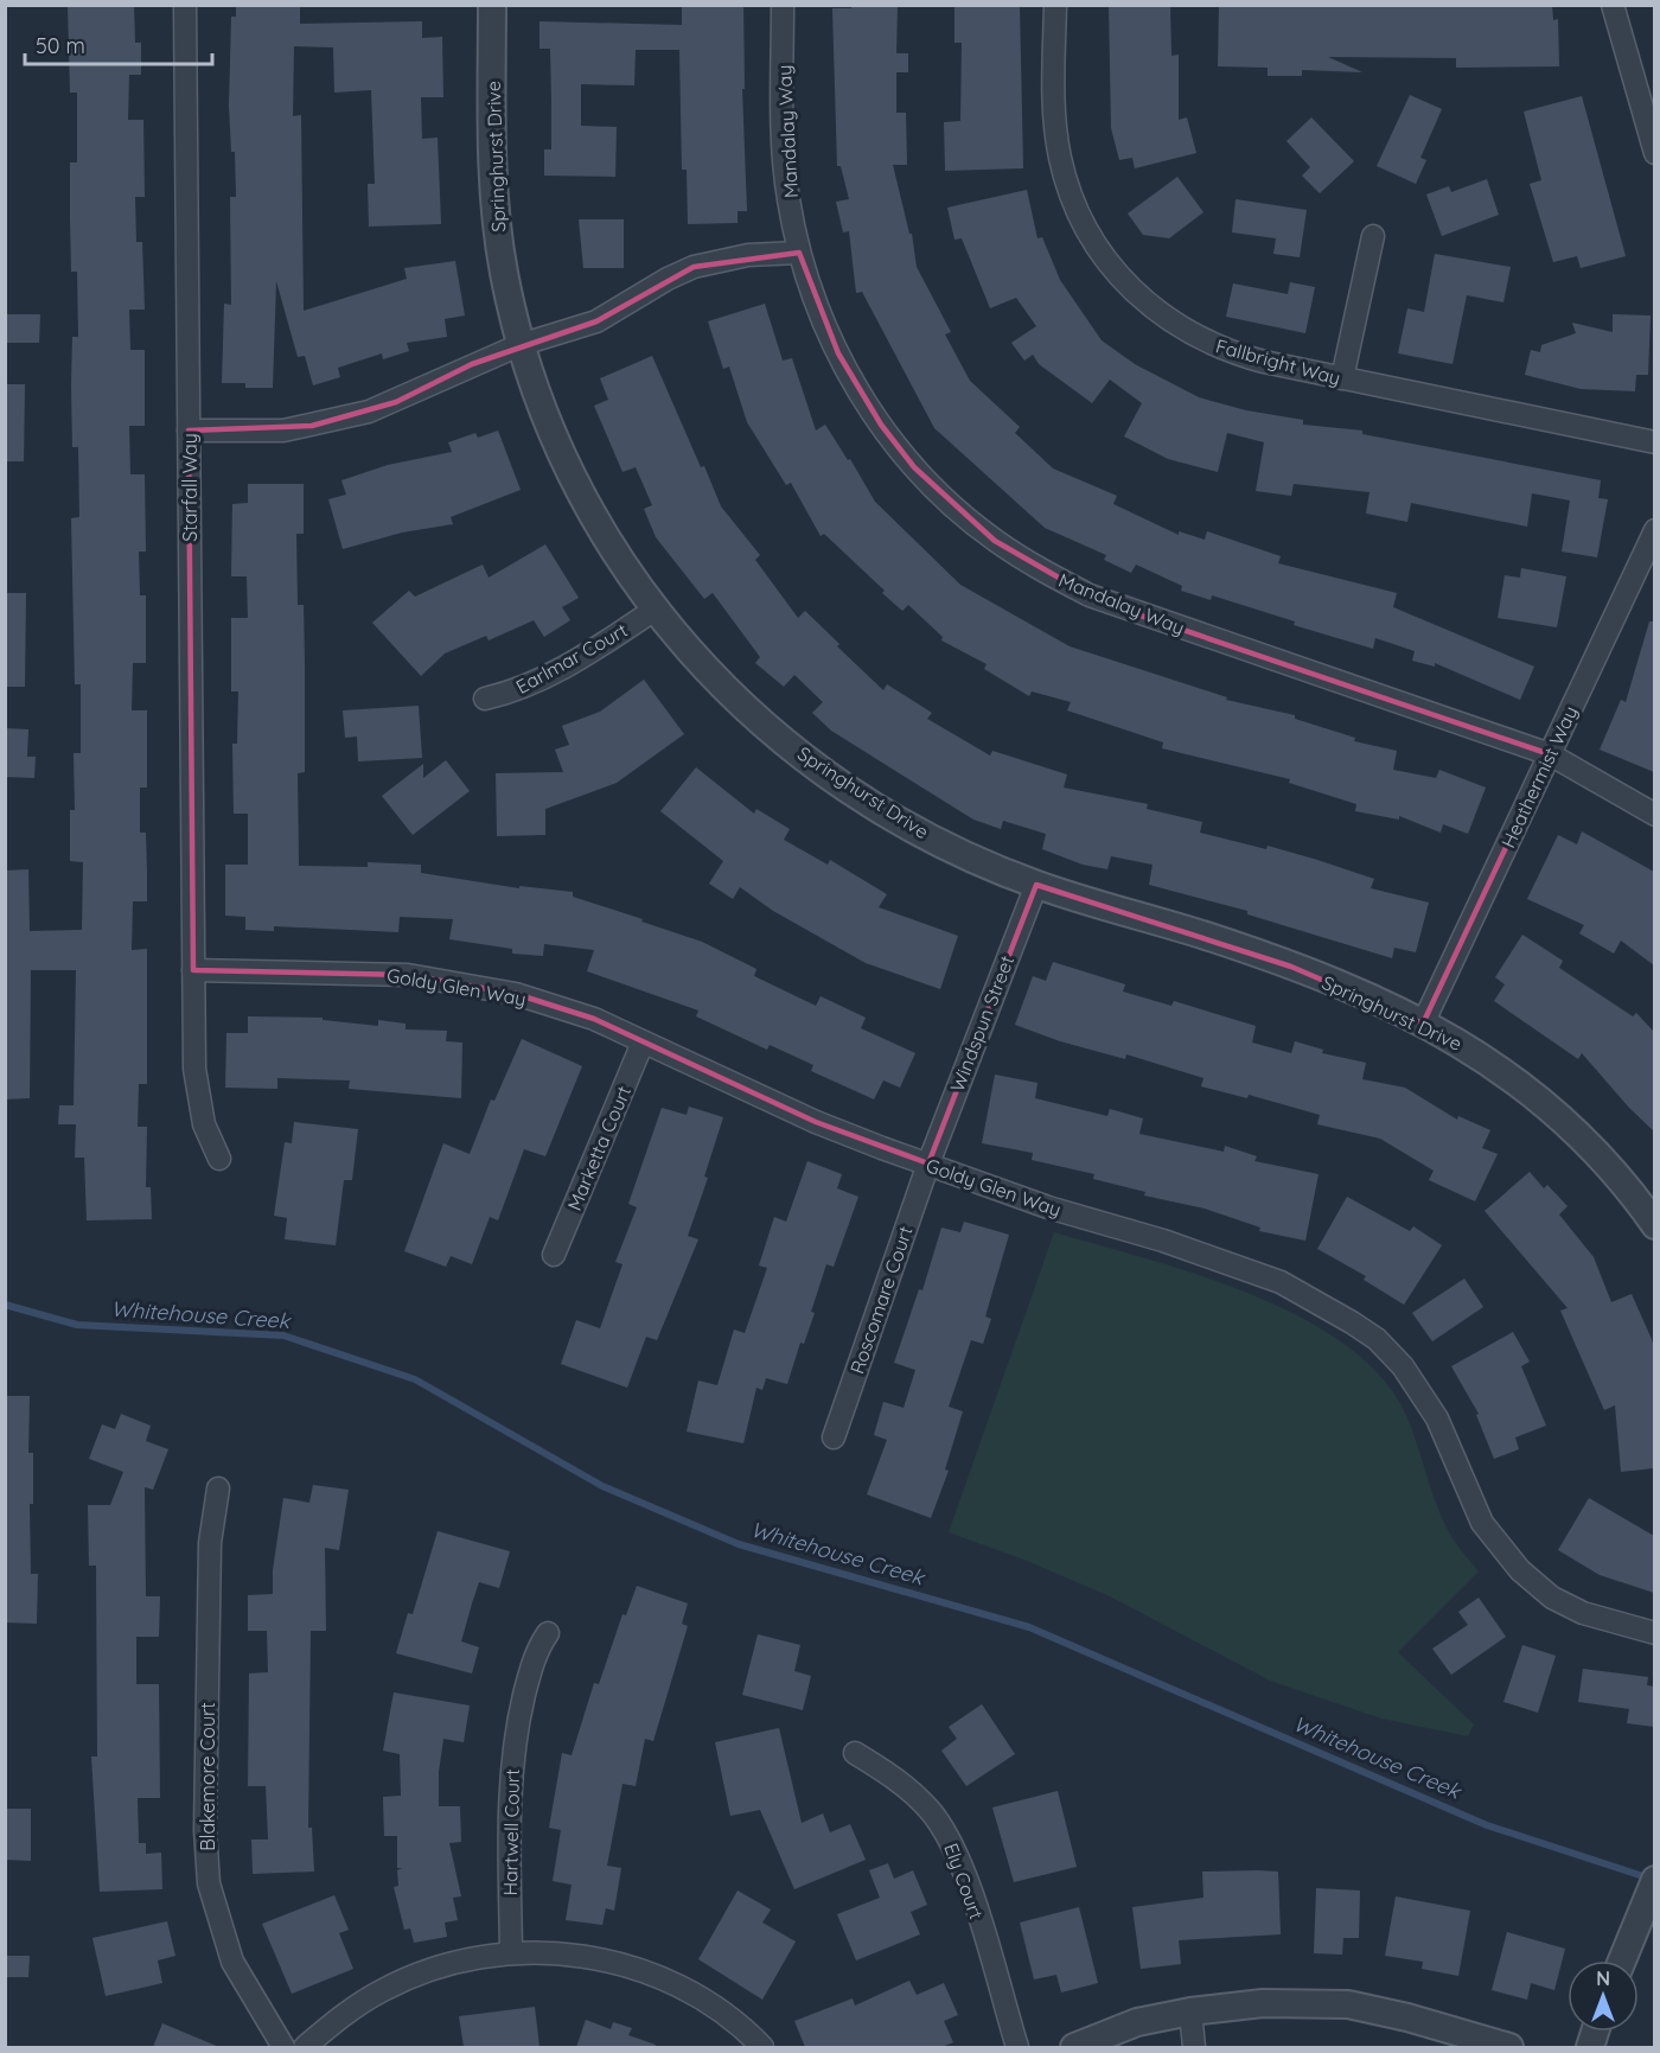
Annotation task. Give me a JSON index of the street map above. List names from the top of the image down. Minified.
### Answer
{"streets":{"street":["Mandalay Way","Springhurst Drive","Fallbright Way","Starfall Way","Earlmar Court","Heathermist Way","Goldy Glen Way","Windspun Street","Marketta Court","Roscomare Court","Blakemore Court","Hartwell Court","Ely Court"]},"crossings":[["Mandalay Way","Heathermist Way"],["Springhurst Drive","Earlmar Court"],["Springhurst Drive","Heathermist Way"],["Springhurst Drive","Windspun Street"],["Starfall Way","Goldy Glen Way"],["Goldy Glen Way","Windspun Street"],["Goldy Glen Way","Marketta Court"],["Goldy Glen Way","Roscomare Court"],["Windspun Street","Roscomare Court"]],"water":["Whitehouse Creek"],"scale_bar":"50 m","north":"top"}
